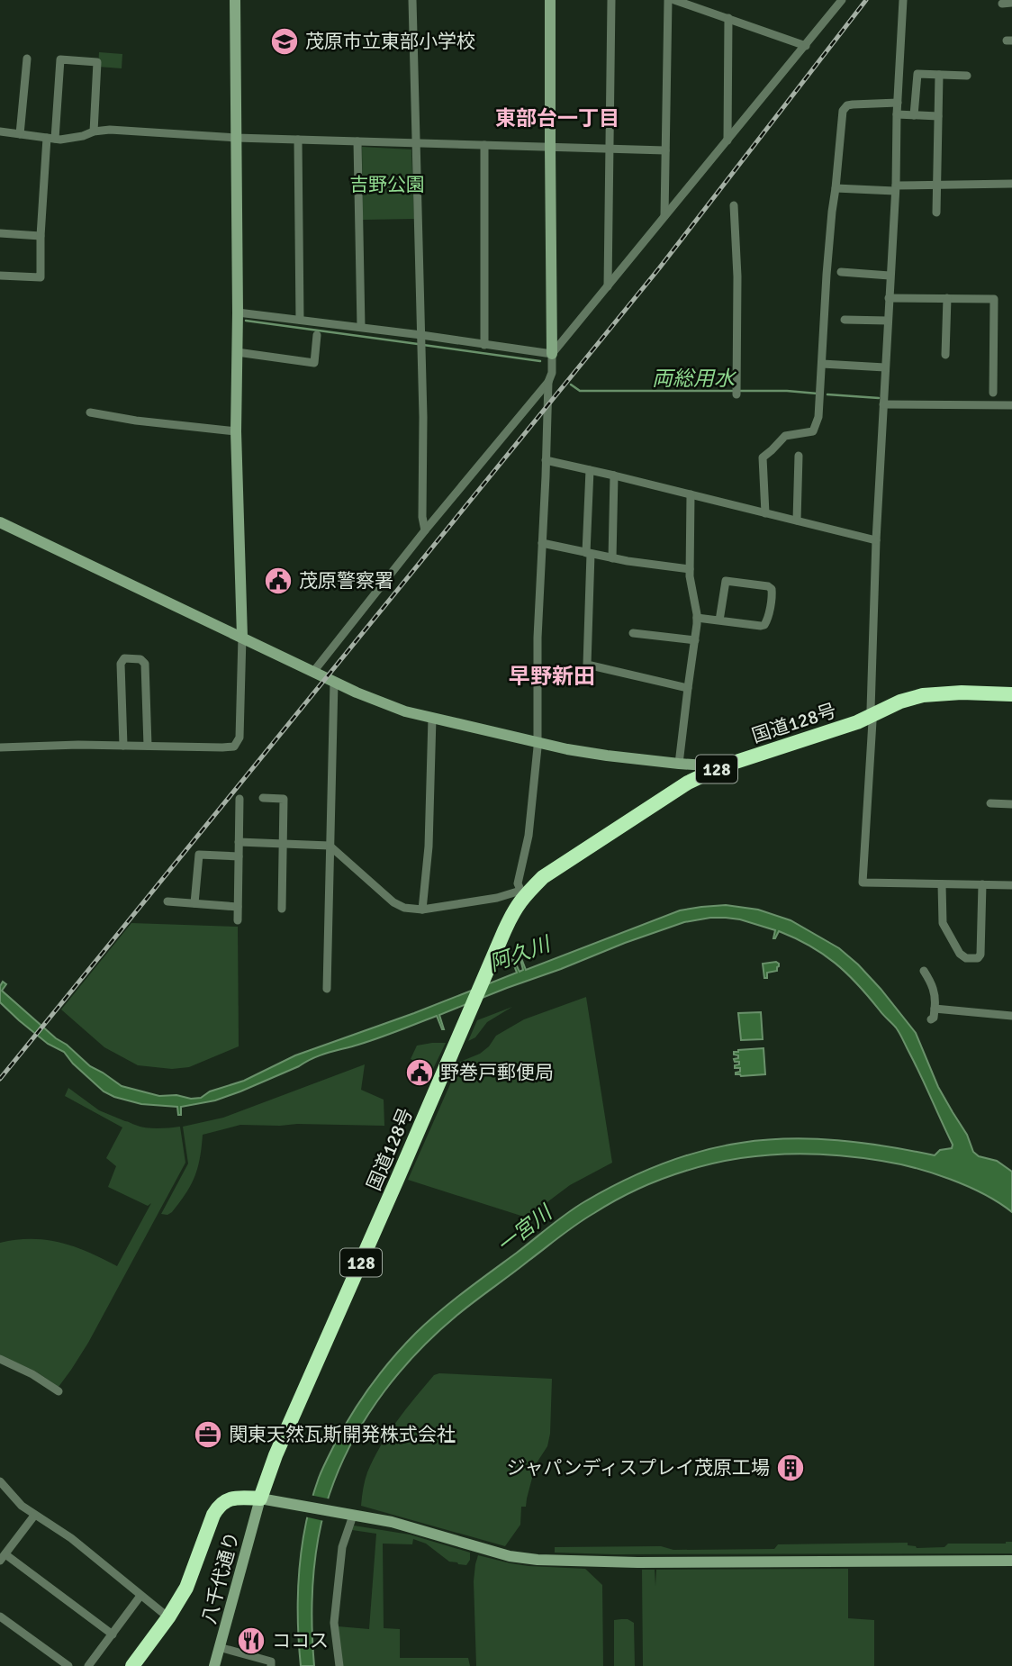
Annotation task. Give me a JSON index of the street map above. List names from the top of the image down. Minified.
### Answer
{"streets":{"highway":["国道128号","128"],"street":["八千代通り"]},"crossings":[["国道128号","八千代通り"]],"districts":["東部台一丁目","早野新田"],"water":["両総用水","阿久川","一宮川"],"parks":["吉野公園"],"places":{"school or university":["茂原市立東部小学校"],"public building":["茂原警察署","野巻戸郵便局"],"office":["関東天然瓦斯開発株式会社"],"building":["ジャパンディスプレイ茂原工場"],"restaurant":["ココス"]}}
